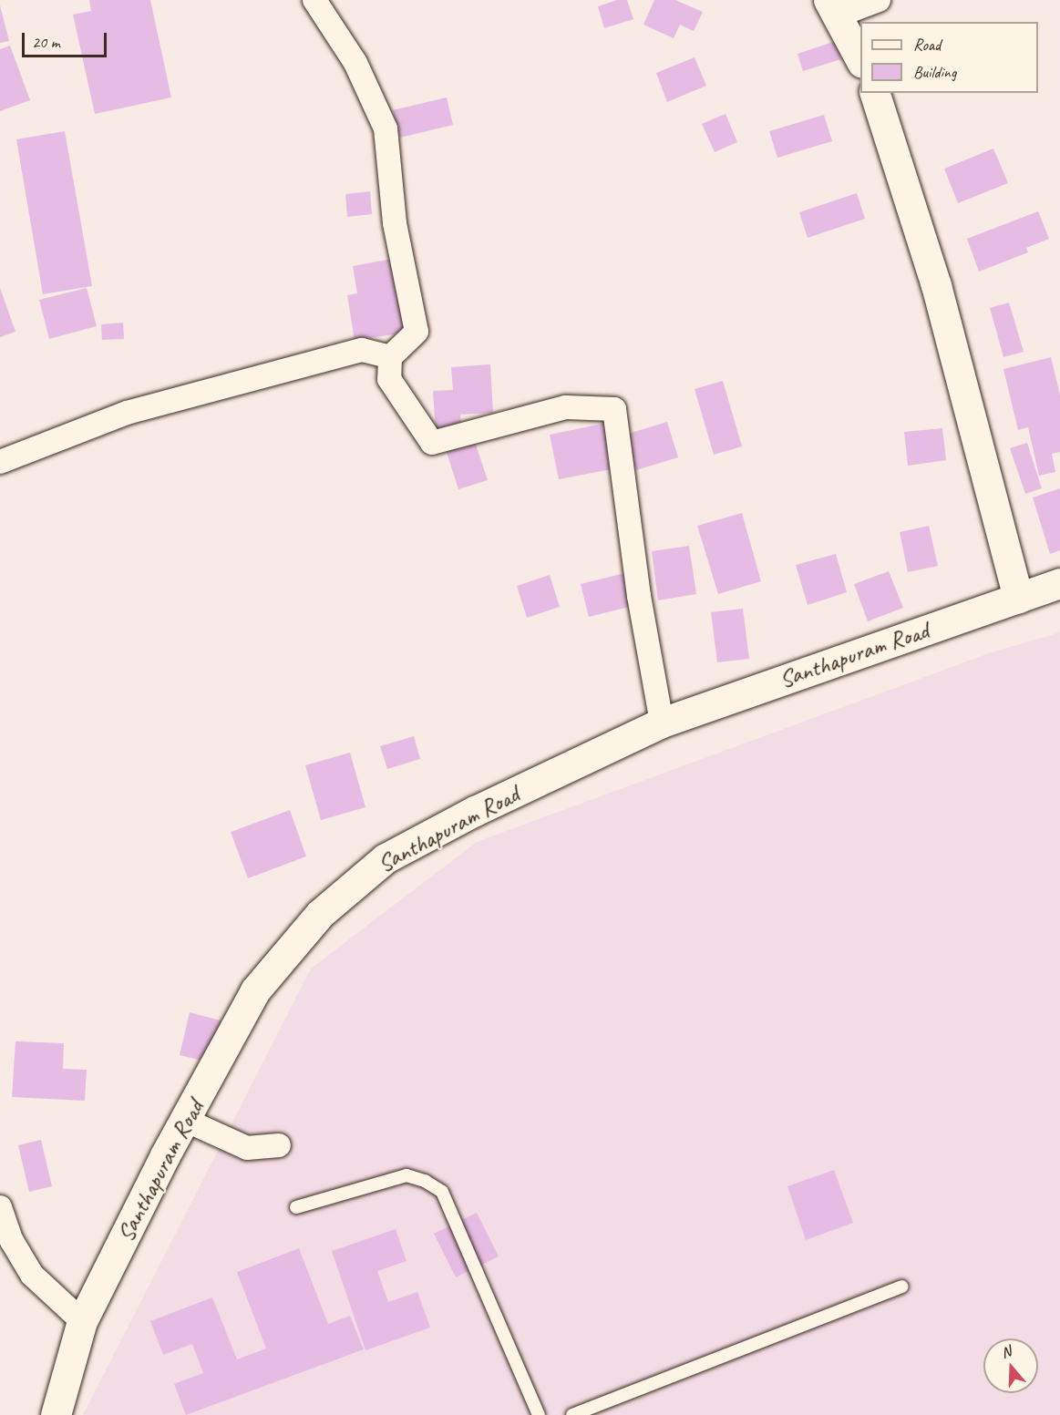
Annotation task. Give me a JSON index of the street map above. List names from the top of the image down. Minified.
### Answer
{"streets":{"main road":["Santhapuram Road"]},"legend":["Road","Building"],"scale_bar":"20 m","north":"top"}
